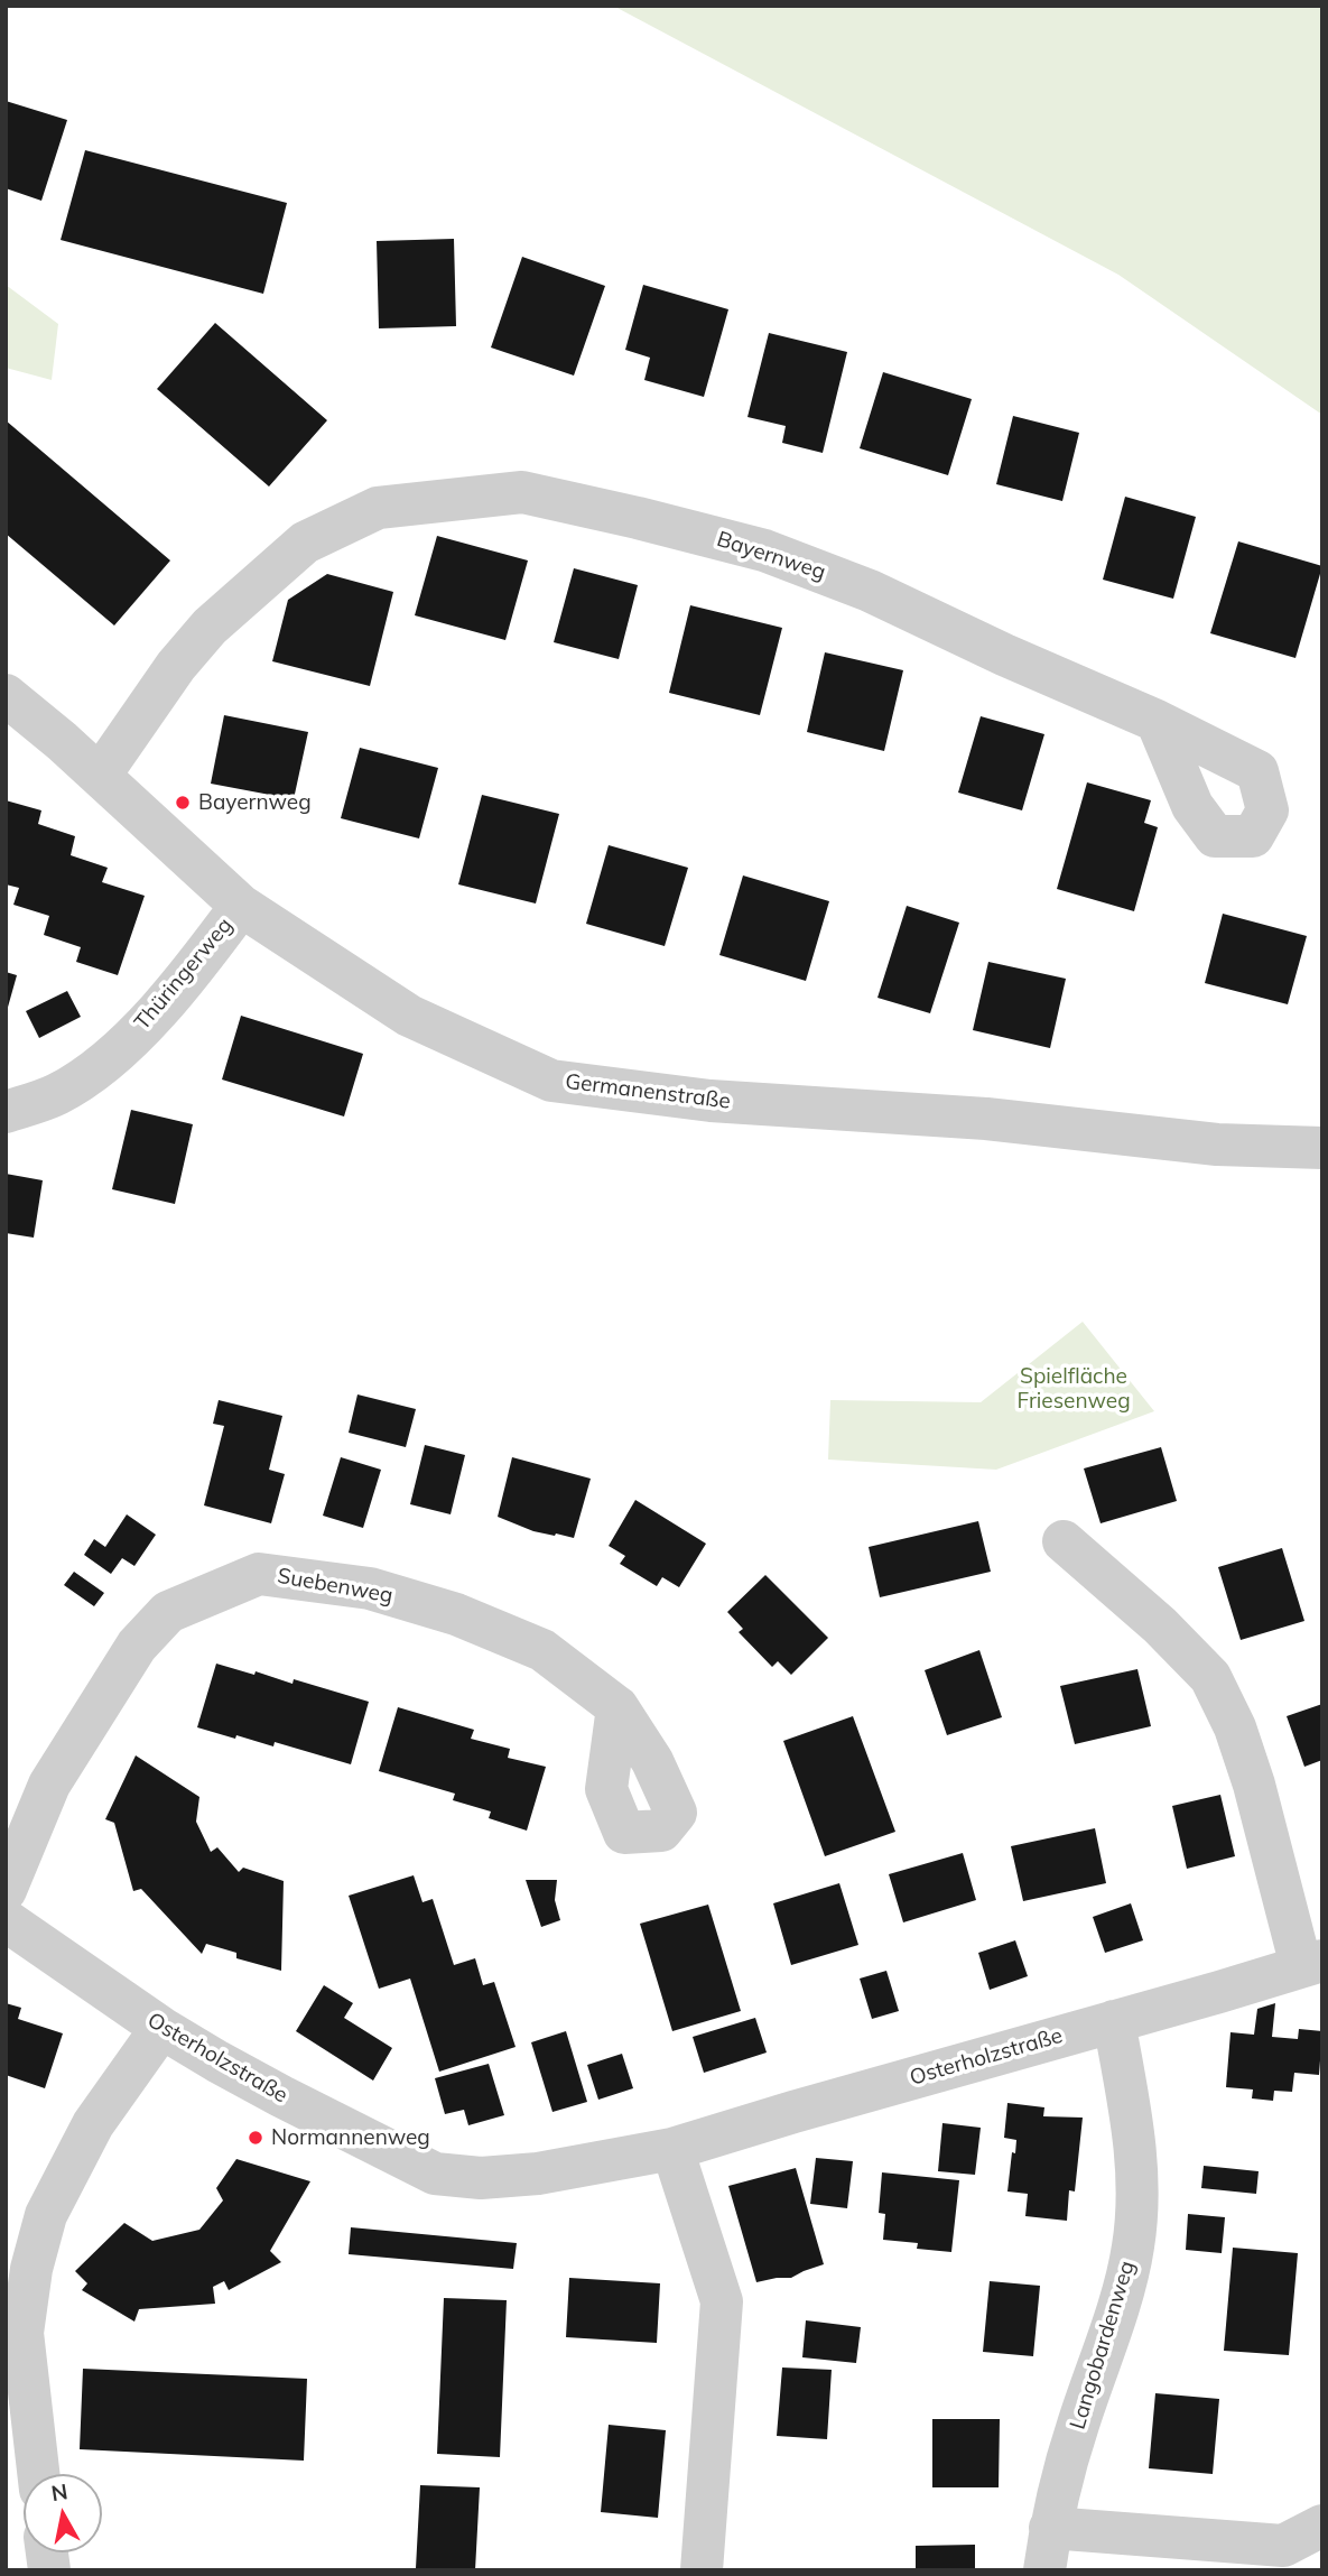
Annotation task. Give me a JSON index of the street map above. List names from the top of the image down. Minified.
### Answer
{"streets":{"street":["Bayernweg","Thüringerweg","Germanenstraße","Suebenweg","Osterholzstraße","Langobardenweg"]},"crossings":[["Bayernweg","Germanenstraße"],["Thüringerweg","Germanenstraße"],["Osterholzstraße","Langobardenweg"]],"parks":["Spielfläche Friesenweg"],"places":["Bayernweg","Normannenweg"],"north":"top"}
